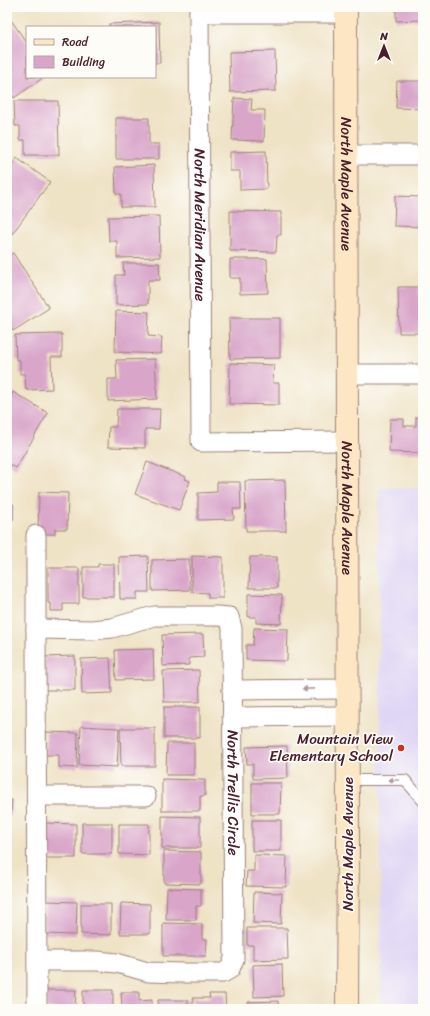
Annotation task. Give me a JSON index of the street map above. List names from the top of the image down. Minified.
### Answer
{"streets":{"street":["North Maple Avenue","North Meridian Avenue","North Trellis Circle"]},"crossings":[["North Maple Avenue","North Meridian Avenue"]],"places":["Mountain View Elementary School"],"legend":["Road","Building"],"north":"top"}
